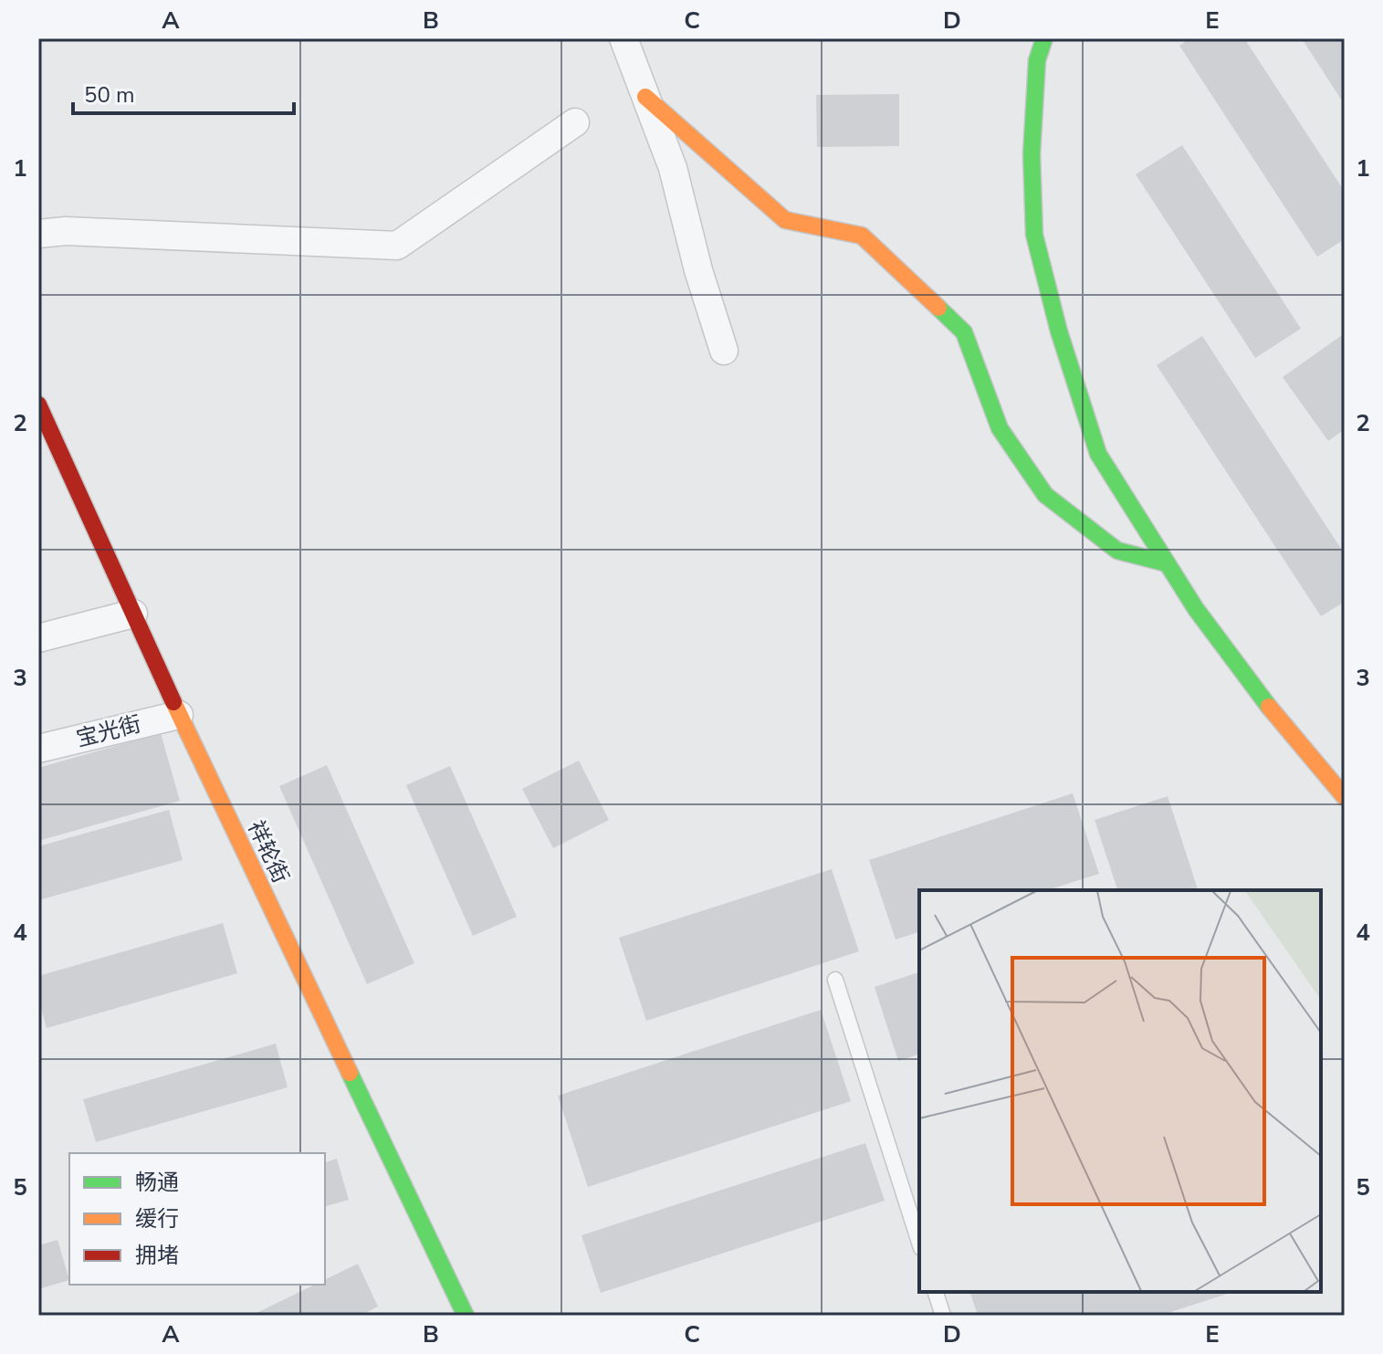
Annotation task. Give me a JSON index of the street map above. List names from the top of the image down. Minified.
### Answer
{"streets":{"main road":["祥轮街"],"street":["宝光街"]},"crossings":[["宝光街","祥轮街"]],"legend":["畅通","缓行","拥堵"],"scale_bar":"50 m","grid":{"columns":["A","B","C","D","E"],"rows":["1","2","3","4","5"]}}
